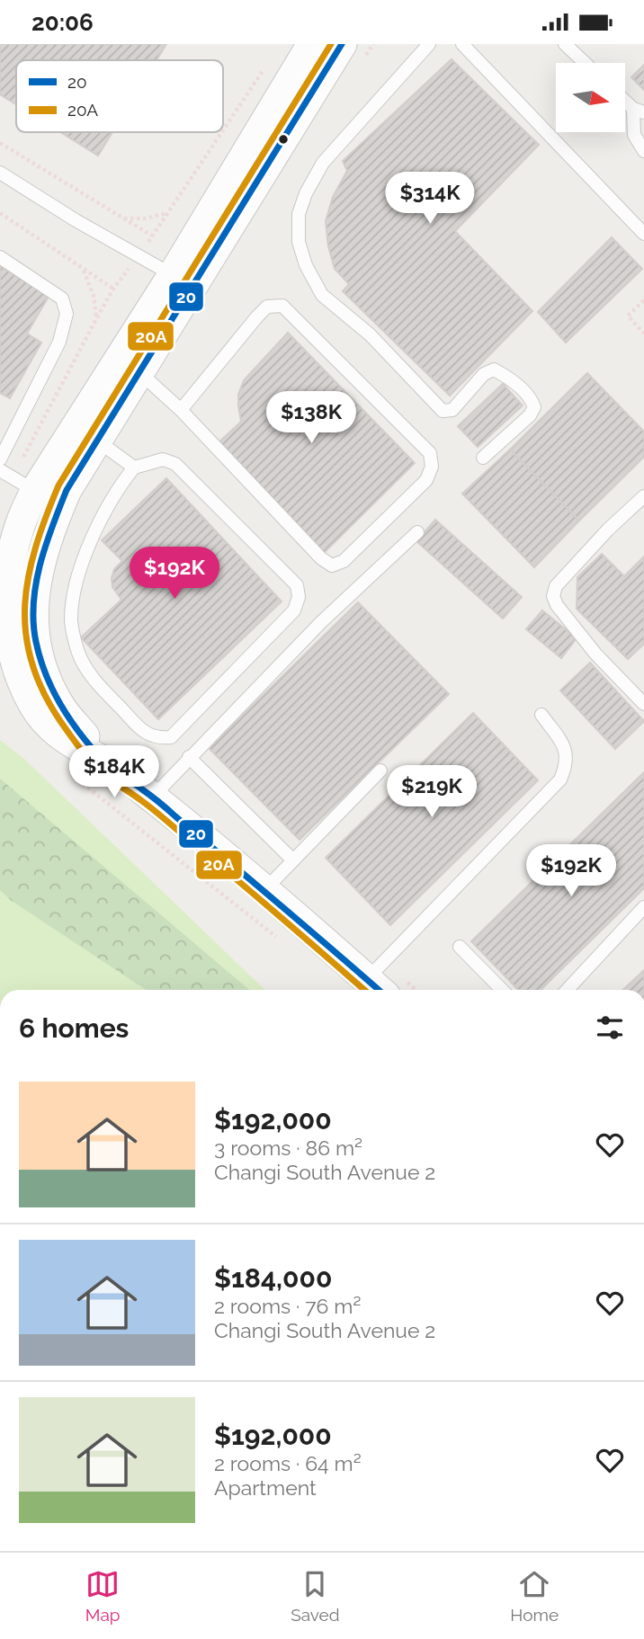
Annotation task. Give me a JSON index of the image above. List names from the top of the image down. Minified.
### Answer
{"lines":["transit line 20","transit line 20A"],"legend":["20","20A"],"north":"right","page":{"status":"20:06","price":["$314K","$138K","$192K","$184K","$219K","$192K"],"heading":"6 homes","list":[{"name":"$192,000","note":"3 rooms · 86 m² · Changi South Avenue 2"},{"name":"$184,000","note":"2 rooms · 76 m² · Changi South Avenue 2"},{"name":"$192,000","note":"2 rooms · 64 m² · Apartment"}],"tabs":["Map","Saved","Home"]}}
